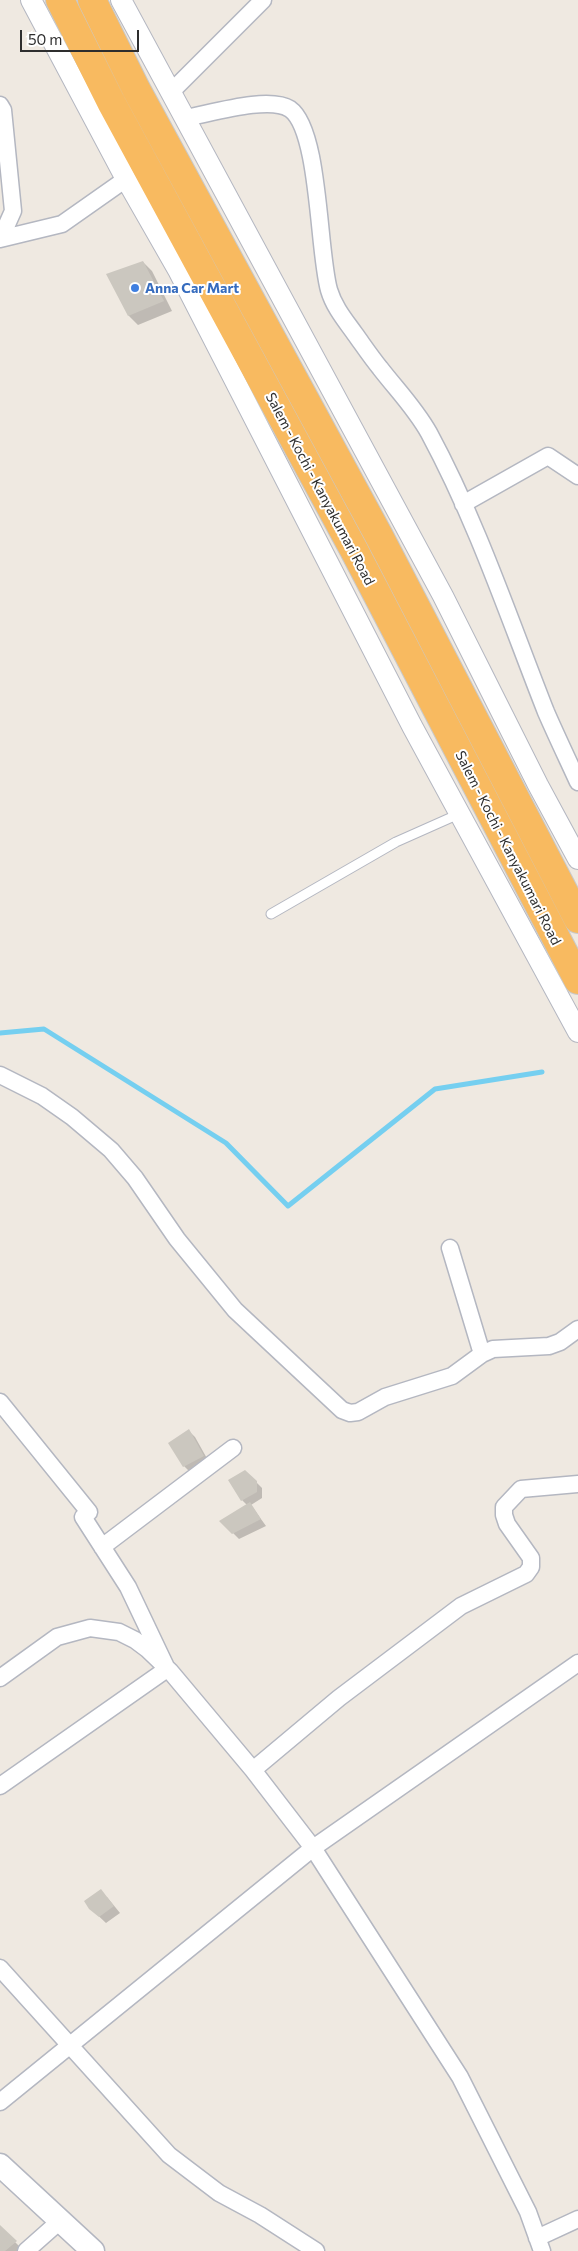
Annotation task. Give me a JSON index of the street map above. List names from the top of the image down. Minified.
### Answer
{"streets":{"highway":["Salem - Kochi - Kanyakumari Road"]},"places":["Anna Car Mart"],"scale_bar":"50 m"}
